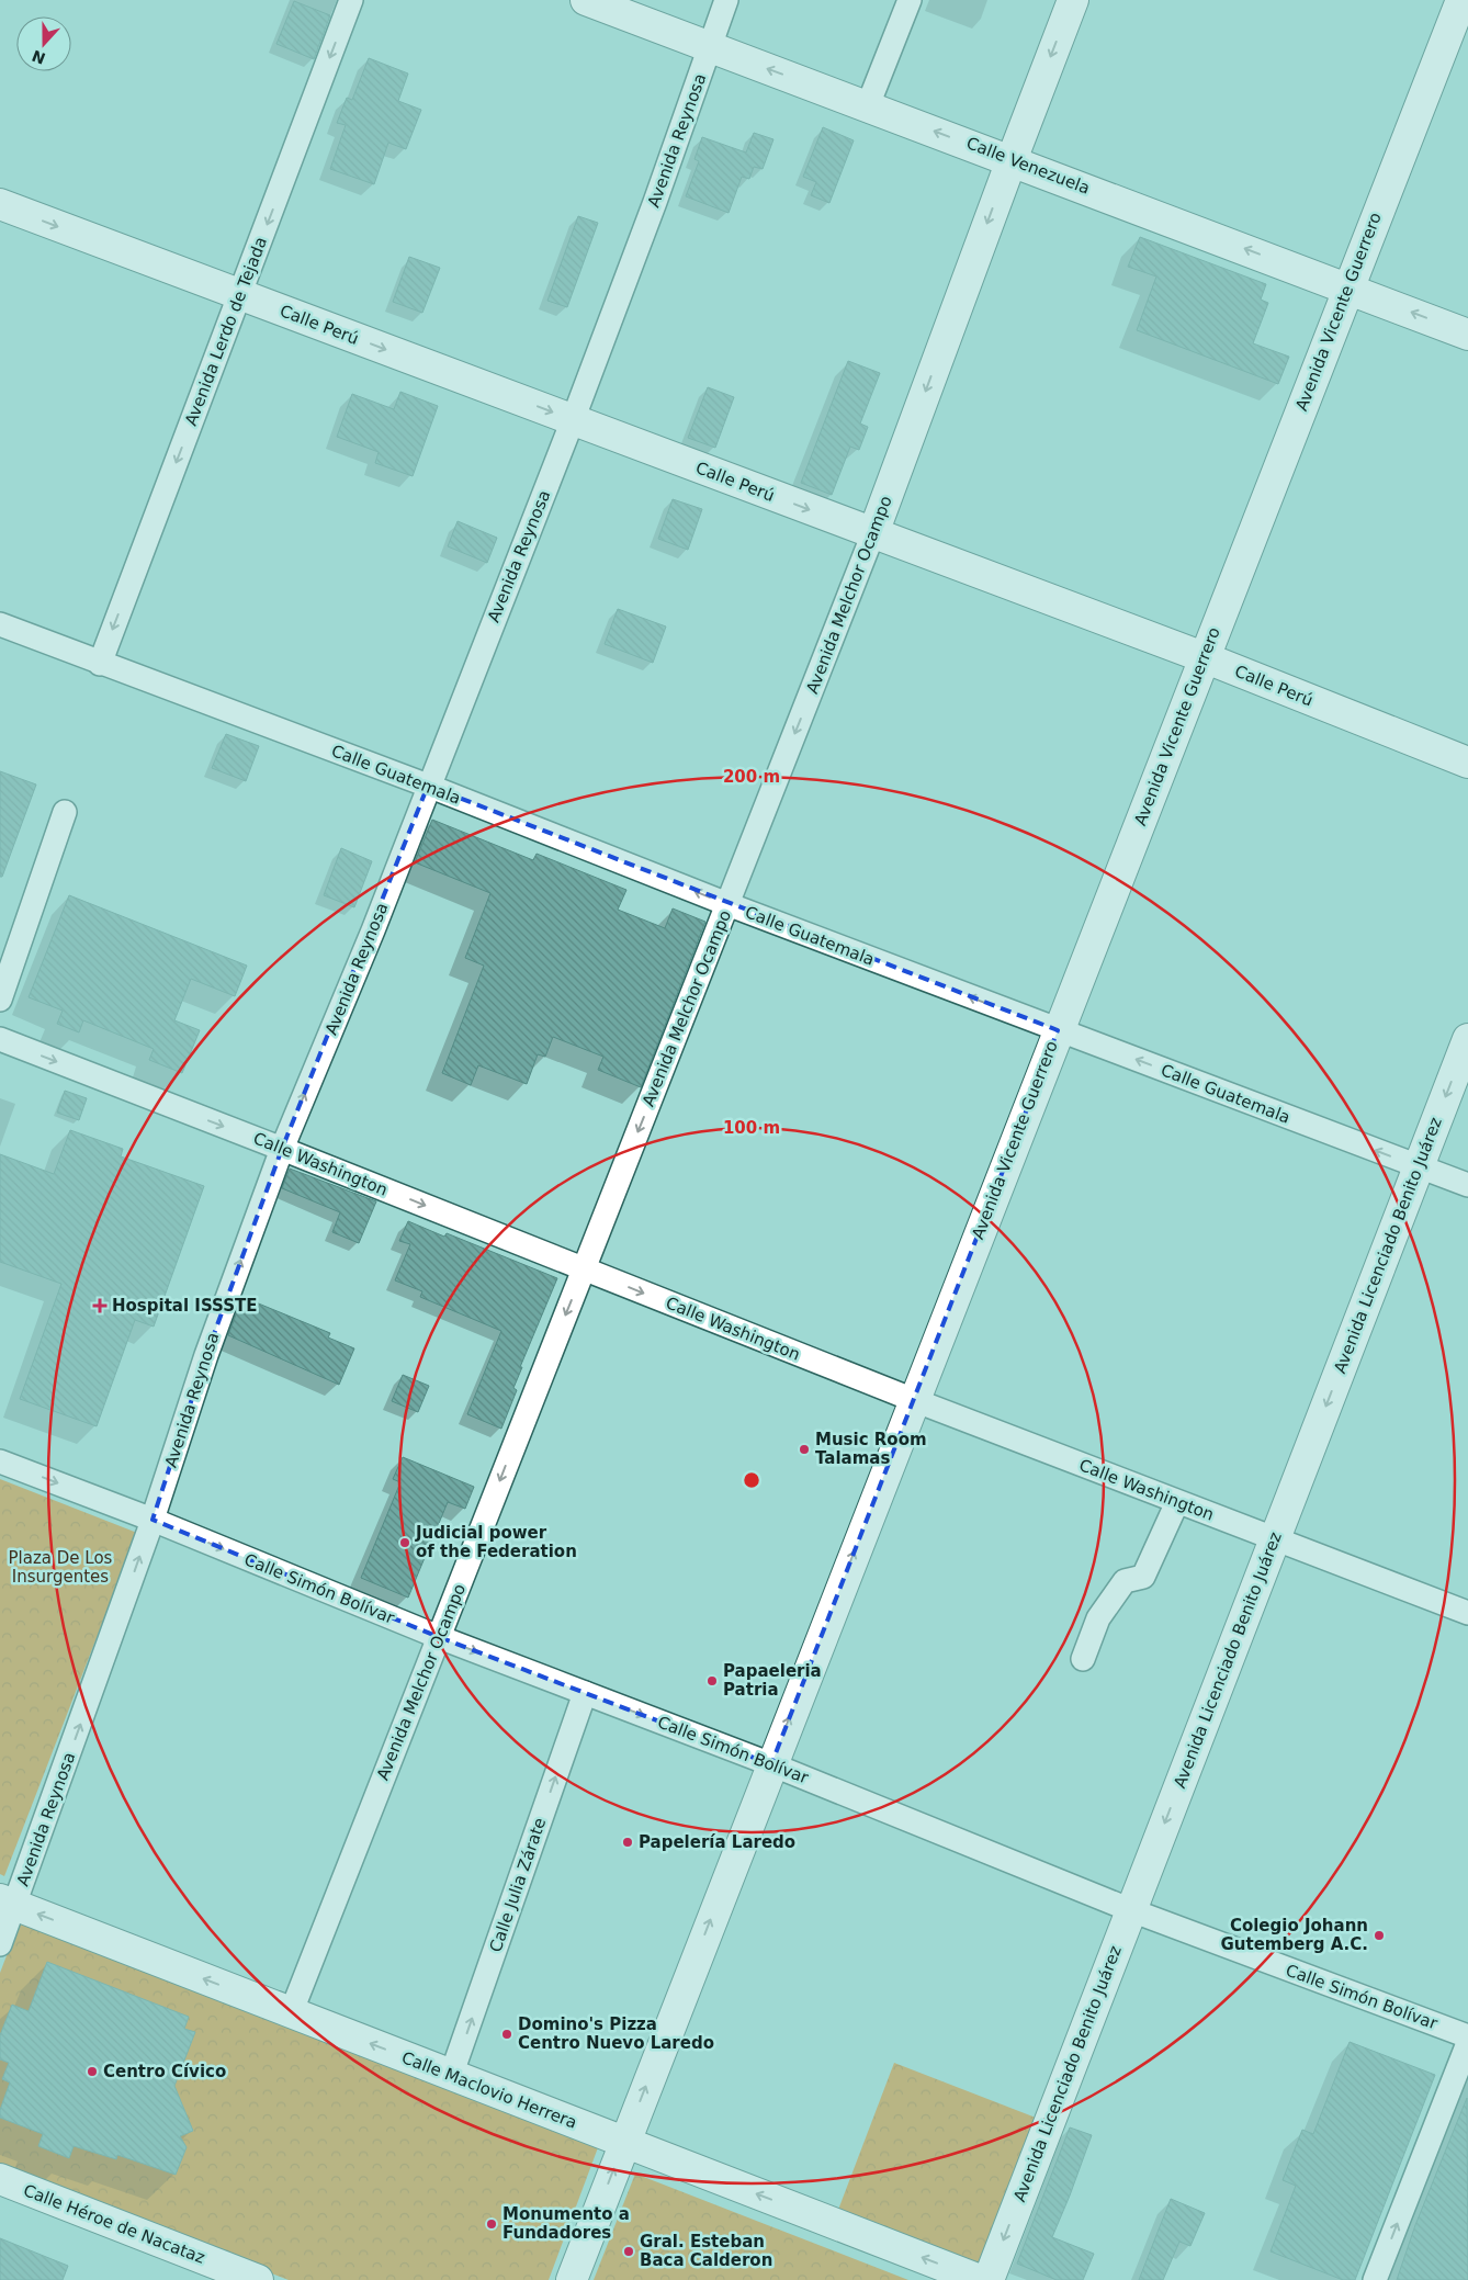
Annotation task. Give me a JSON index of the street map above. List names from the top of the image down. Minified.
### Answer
{"streets":{"main road":["Calle Venezuela","Avenida Vicente Guerrero","Calle Perú","Avenida Melchor Ocampo","Avenida Licenciado Benito Juárez","Calle Maclovio Herrera","Calle Héroe de Nacataz"],"street":["Avenida Reynosa","Avenida Lerdo de Tejada","Calle Guatemala","Calle Washington","Calle Simón Bolívar","Calle Julia Zárate"]},"crossings":[["Avenida Reynosa","Calle Venezuela"],["Avenida Reynosa","Calle Perú"],["Avenida Reynosa","Calle Guatemala"],["Avenida Reynosa","Calle Washington"],["Avenida Reynosa","Calle Simón Bolívar"],["Avenida Reynosa","Calle Maclovio Herrera"],["Calle Venezuela","Avenida Vicente Guerrero"],["Calle Venezuela","Avenida Melchor Ocampo"],["Avenida Vicente Guerrero","Calle Perú"],["Avenida Vicente Guerrero","Calle Guatemala"],["Avenida Vicente Guerrero","Calle Washington"],["Avenida Vicente Guerrero","Calle Simón Bolívar"],["Avenida Vicente Guerrero","Calle Maclovio Herrera"],["Calle Perú","Avenida Lerdo de Tejada"],["Calle Perú","Avenida Melchor Ocampo"],["Avenida Lerdo de Tejada","Calle Guatemala"],["Avenida Melchor Ocampo","Calle Guatemala"],["Avenida Melchor Ocampo","Calle Washington"],["Avenida Melchor Ocampo","Calle Simón Bolívar"],["Avenida Melchor Ocampo","Calle Maclovio Herrera"],["Calle Guatemala","Avenida Licenciado Benito Juárez"],["Calle Washington","Avenida Licenciado Benito Juárez"],["Avenida Licenciado Benito Juárez","Calle Simón Bolívar"],["Calle Simón Bolívar","Calle Julia Zárate"],["Calle Julia Zárate","Calle Maclovio Herrera"]],"one_way":["Avenida Reynosa","Calle Venezuela","Avenida Vicente Guerrero","Calle Perú","Avenida Lerdo de Tejada","Avenida Melchor Ocampo","Calle Guatemala","Calle Washington","Avenida Licenciado Benito Juárez","Calle Simón Bolívar","Calle Julia Zárate","Calle Maclovio Herrera"],"parks":["Plaza De Los Insurgentes"],"places":{"health":["Hospital ISSSTE"],"other":["Music Room Talamas","Judicial power of the Federation","Papaeleria Patria","Papelería Laredo","Colegio Johann Gutemberg A.C.","Domino's Pizza Centro Nuevo Laredo","Centro Cívico","Monumento a Fundadores","Gral. Esteban Baca Calderon"]},"north":"bottom","rings":["200 m","100 m"]}
